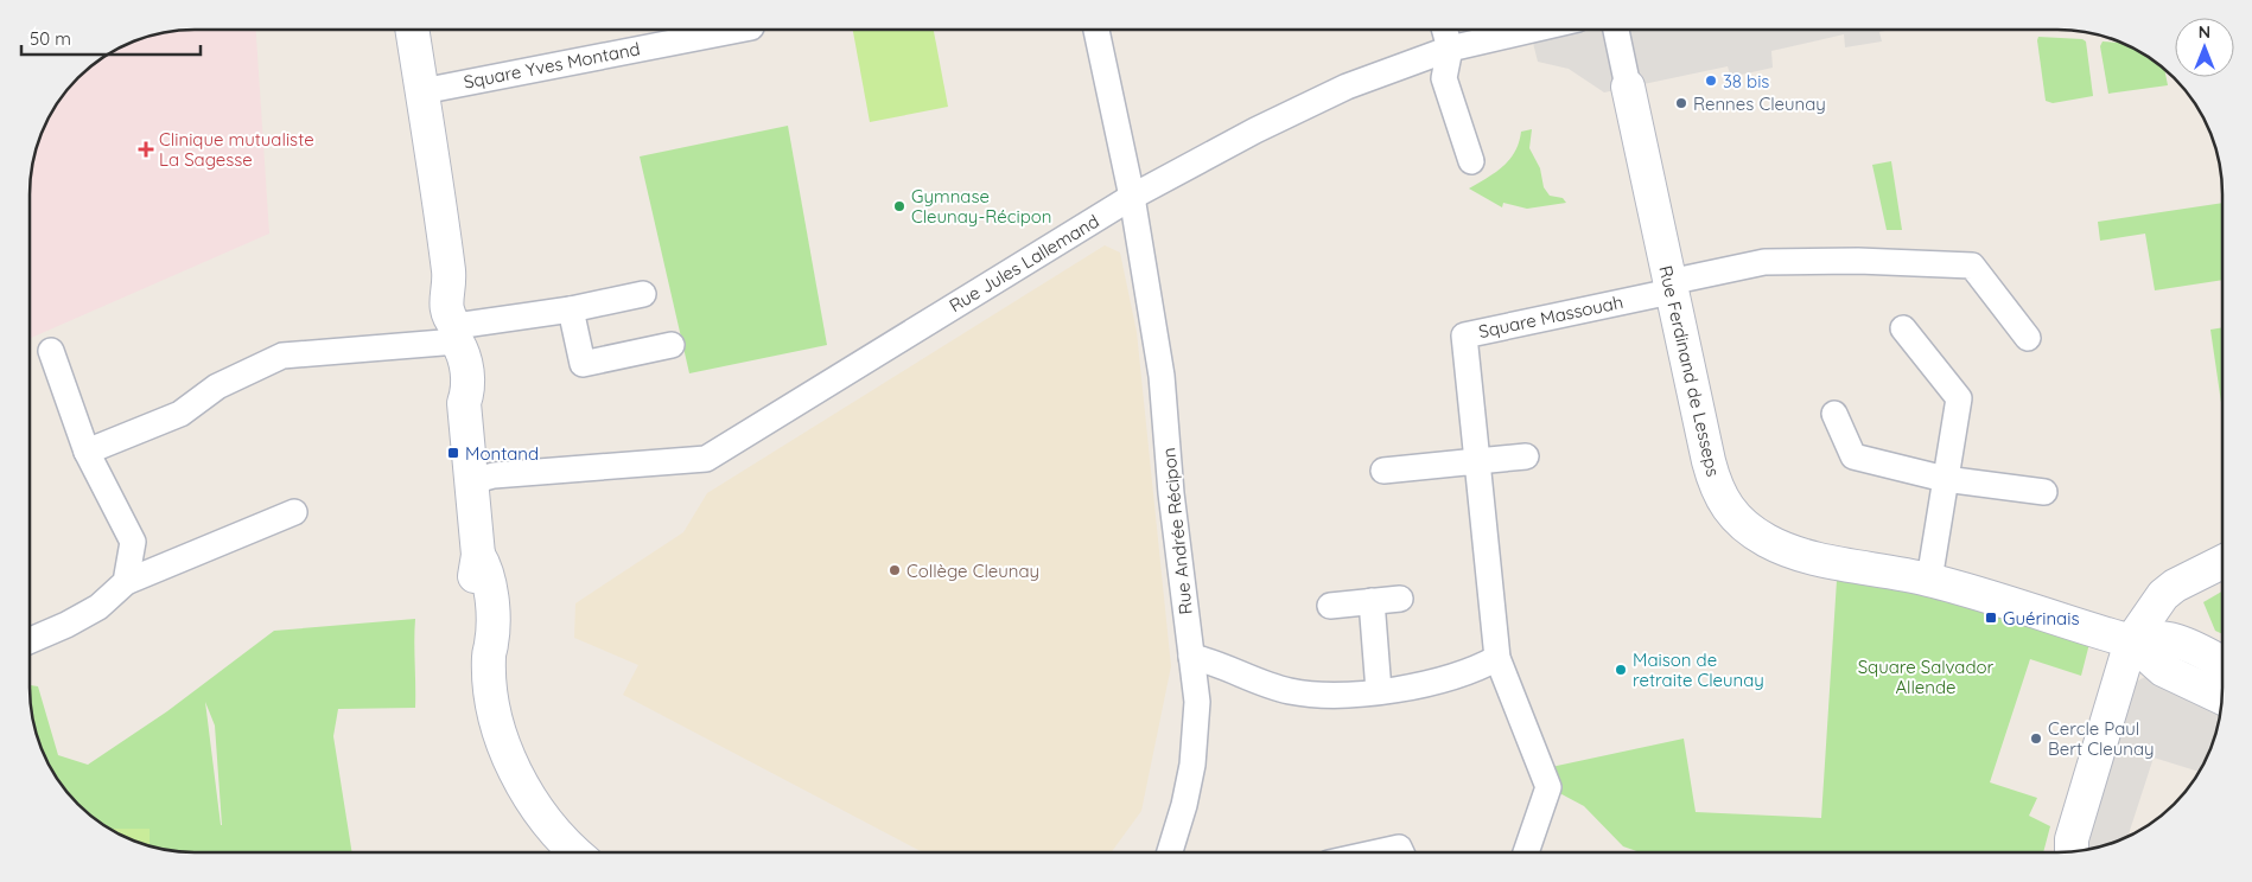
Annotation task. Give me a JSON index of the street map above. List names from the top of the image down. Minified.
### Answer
{"streets":{"main road":["Rue Ferdinand de Lesseps"],"street":["Square Yves Montand","Rue Jules Lallemand","Square Massouah","Rue Andrée Récipon"]},"crossings":[["Rue Jules Lallemand","Rue Andrée Récipon"],["Square Massouah","Rue Ferdinand de Lesseps"]],"parks":["Square Salvador Allende"],"places":{"other":["38 bis","Rennes Cleunay","Gymnase Cleunay-Récipon","Collège Cleunay","Maison de retraite Cleunay","Cercle Paul Bert Cleunay"],"health":["Clinique mutualiste La Sagesse"],"transit":["Montand","Guérinais"]},"scale_bar":"50 m","north":"top"}
